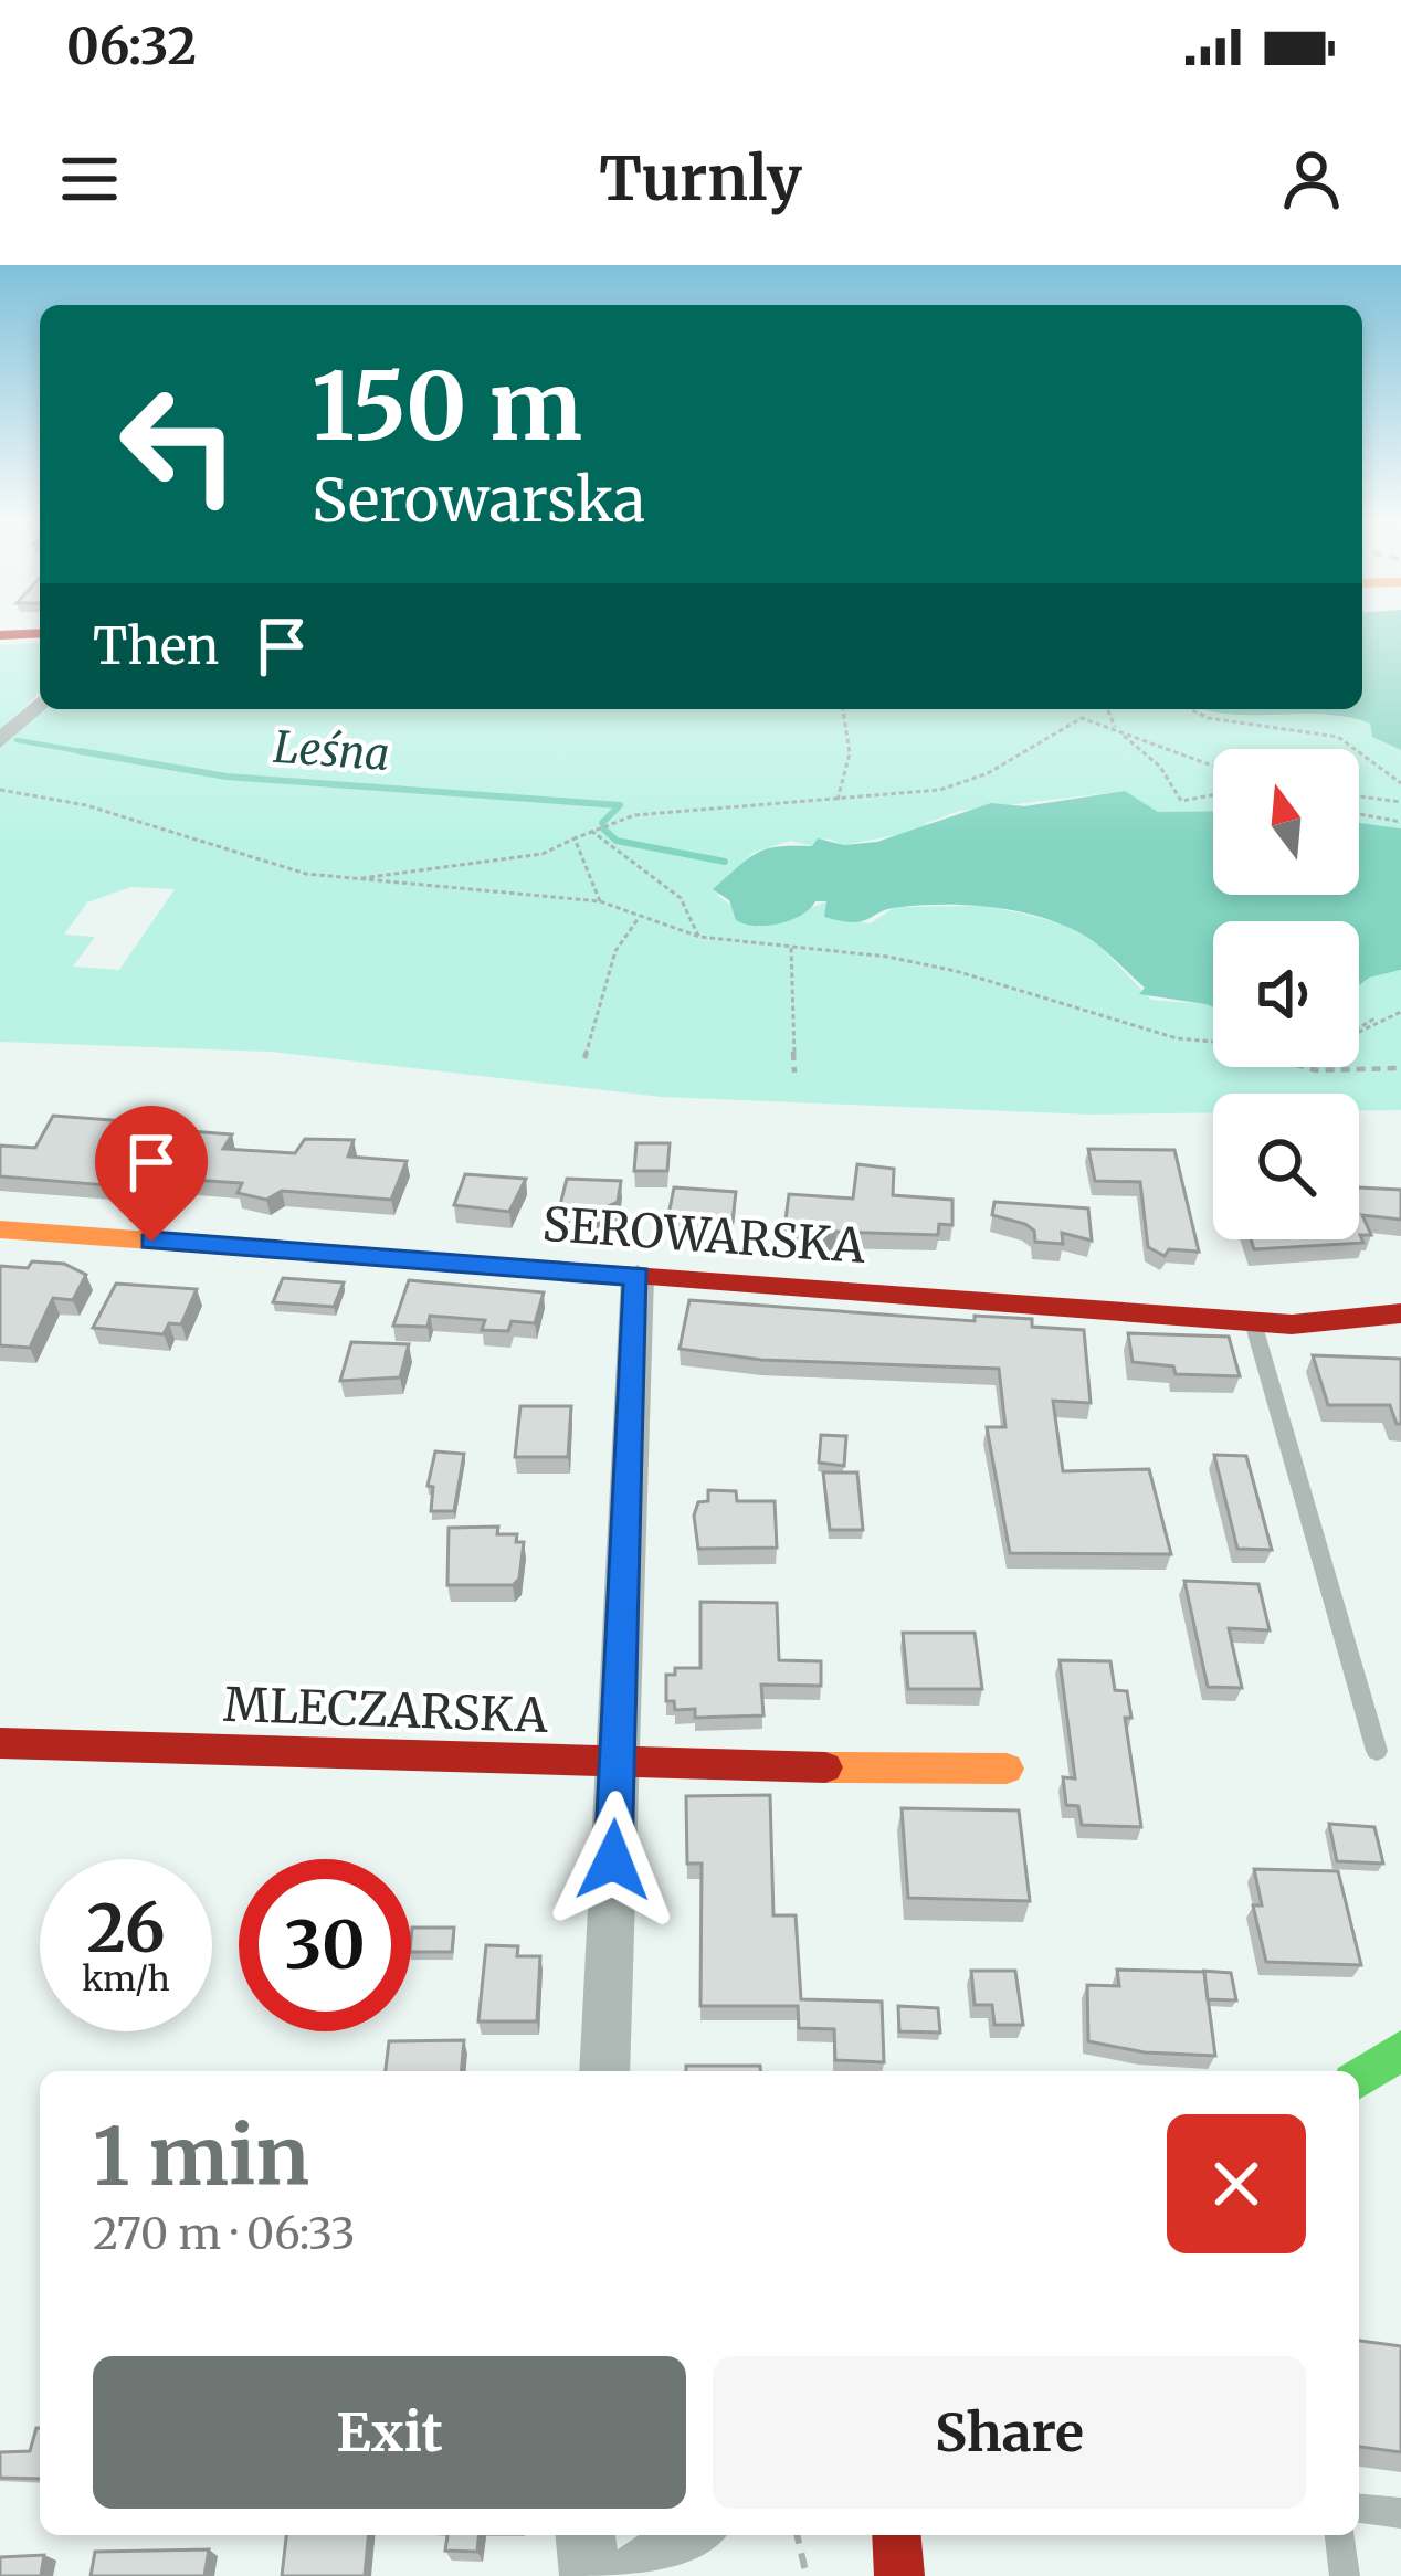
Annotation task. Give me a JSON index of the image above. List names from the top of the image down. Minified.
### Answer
{"streets":{"street":["SEROWARSKA","MLECZARSKA"]},"water":["Leśna"],"north":"top","page":{"status":"06:32","header":"Turnly","turn":["150 m","Serowarska"],"then":"Then","speed":"26 km/h","limit":"30","heading":["1 min","270 m · 06:33"],"buttons":["Exit","Share"]}}
